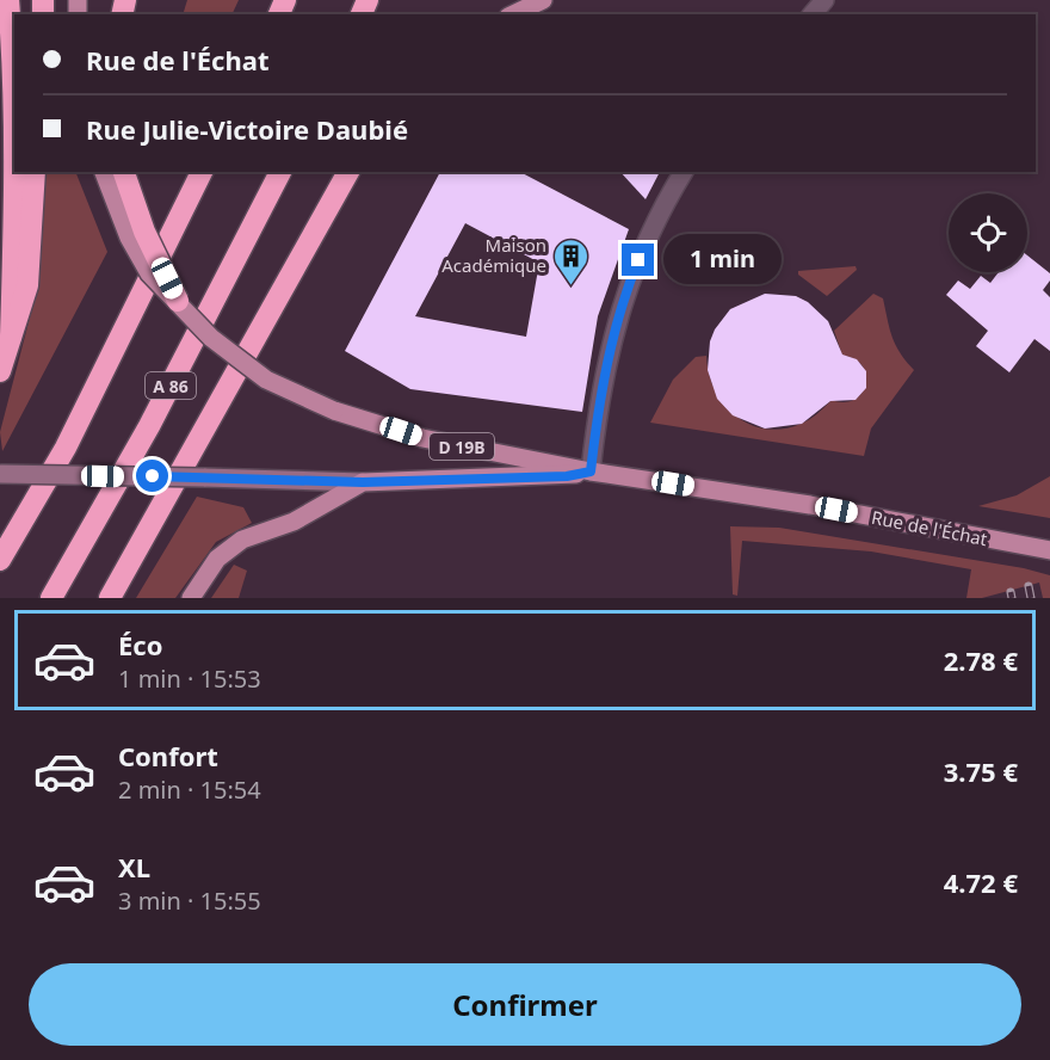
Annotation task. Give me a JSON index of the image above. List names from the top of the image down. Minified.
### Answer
{"streets":{"highway":["A 86"],"main road":["D 19B","Rue de l'Échat"]},"crossings":[["D 19B","Rue de l'Échat"]],"places":{"building":["Maison Académique"]},"page":{"banner":["Rue de l'Échat","Rue Julie-Victoire Daubié"],"bubble":"1 min","list":[{"name":"Éco","note":"1 min · 15:53","value":"2.78 €"},{"name":"Confort","note":"2 min · 15:54","value":"3.75 €"},{"name":"XL","note":"3 min · 15:55","value":"4.72 €"}],"buttons":"Confirmer"}}
